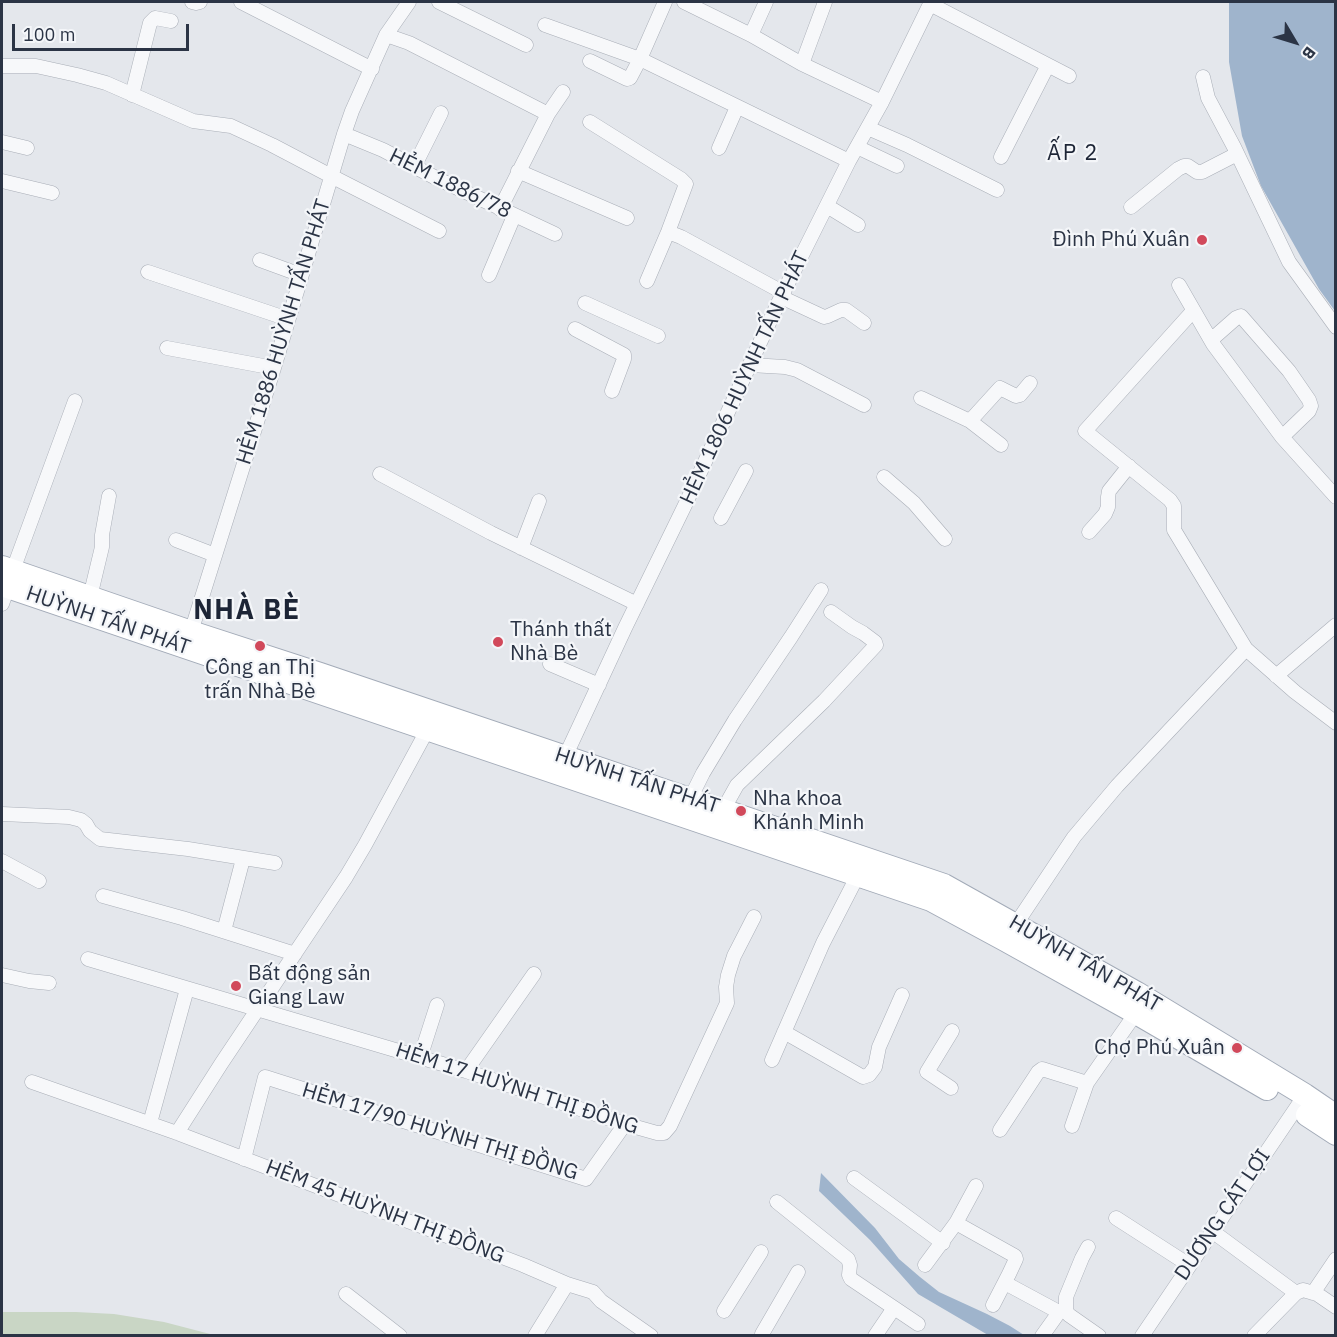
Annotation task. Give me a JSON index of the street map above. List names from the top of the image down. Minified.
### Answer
{"streets":{"main road":["HUỲNH TẤN PHÁT"],"street":["HẺM 1886/78","HẺM 1886 HUỲNH TẤN PHÁT","HẺM 1806 HUỲNH TẤN PHÁT","HẺM 17 HUỲNH THỊ ĐỒNG","HẺM 17/90 HUỲNH THỊ ĐỒNG","HẺM 45 HUỲNH THỊ ĐỒNG","DƯƠNG CÁT LỢI"]},"crossings":[["HẺM 1886/78","HẺM 1886 HUỲNH TẤN PHÁT"],["HẺM 1886 HUỲNH TẤN PHÁT","HUỲNH TẤN PHÁT"],["HẺM 1806 HUỲNH TẤN PHÁT","HUỲNH TẤN PHÁT"],["HUỲNH TẤN PHÁT","DƯƠNG CÁT LỢI"],["HẺM 17 HUỲNH THỊ ĐỒNG","HẺM 17/90 HUỲNH THỊ ĐỒNG"],["HẺM 17/90 HUỲNH THỊ ĐỒNG","HẺM 45 HUỲNH THỊ ĐỒNG"]],"districts":["ẤP 2","NHÀ BÈ"],"places":["Đình Phú Xuân","Thánh thất Nhà Bè","Công an Thị trấn Nhà Bè","Nha khoa Khánh Minh","Bất động sản Giang Law","Chợ Phú Xuân"],"scale_bar":"100 m","north":"bottom right"}
